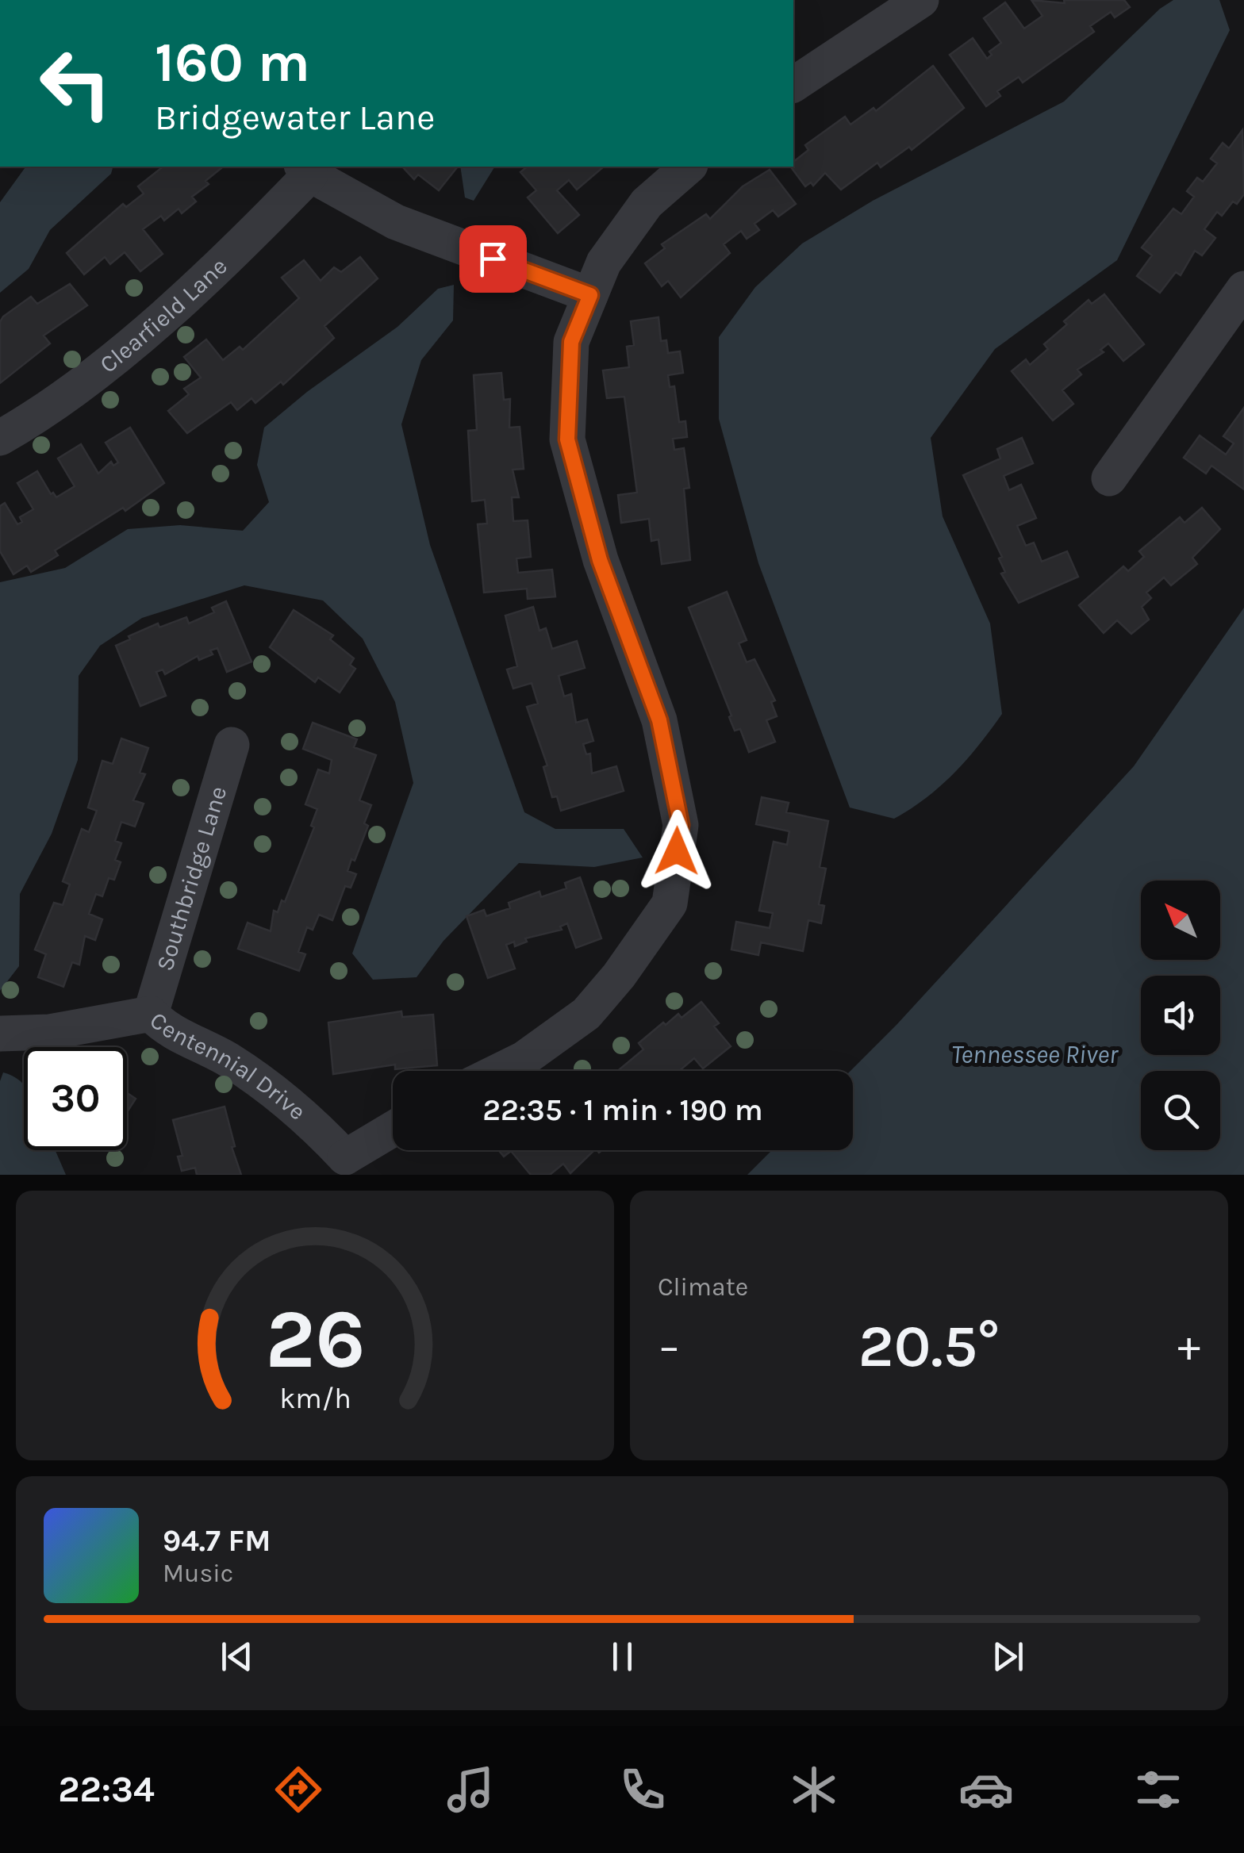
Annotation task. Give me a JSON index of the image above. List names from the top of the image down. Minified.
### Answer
{"streets":{"street":["Clearfield Lane","Southbridge Lane","Centennial Drive"]},"crossings":[["Southbridge Lane","Centennial Drive"]],"water":["Tennessee River"],"north":"top left","page":{"turn":["160 m","Bridgewater Lane"],"limit":"30","trip":"22:35 · 1 min · 190 m","tile":"Climate","heat":["−","20.5°","+"],"song":["94.7 FM","Music"],"tabs":"22:34","gauge":["26","km/h"]}}
